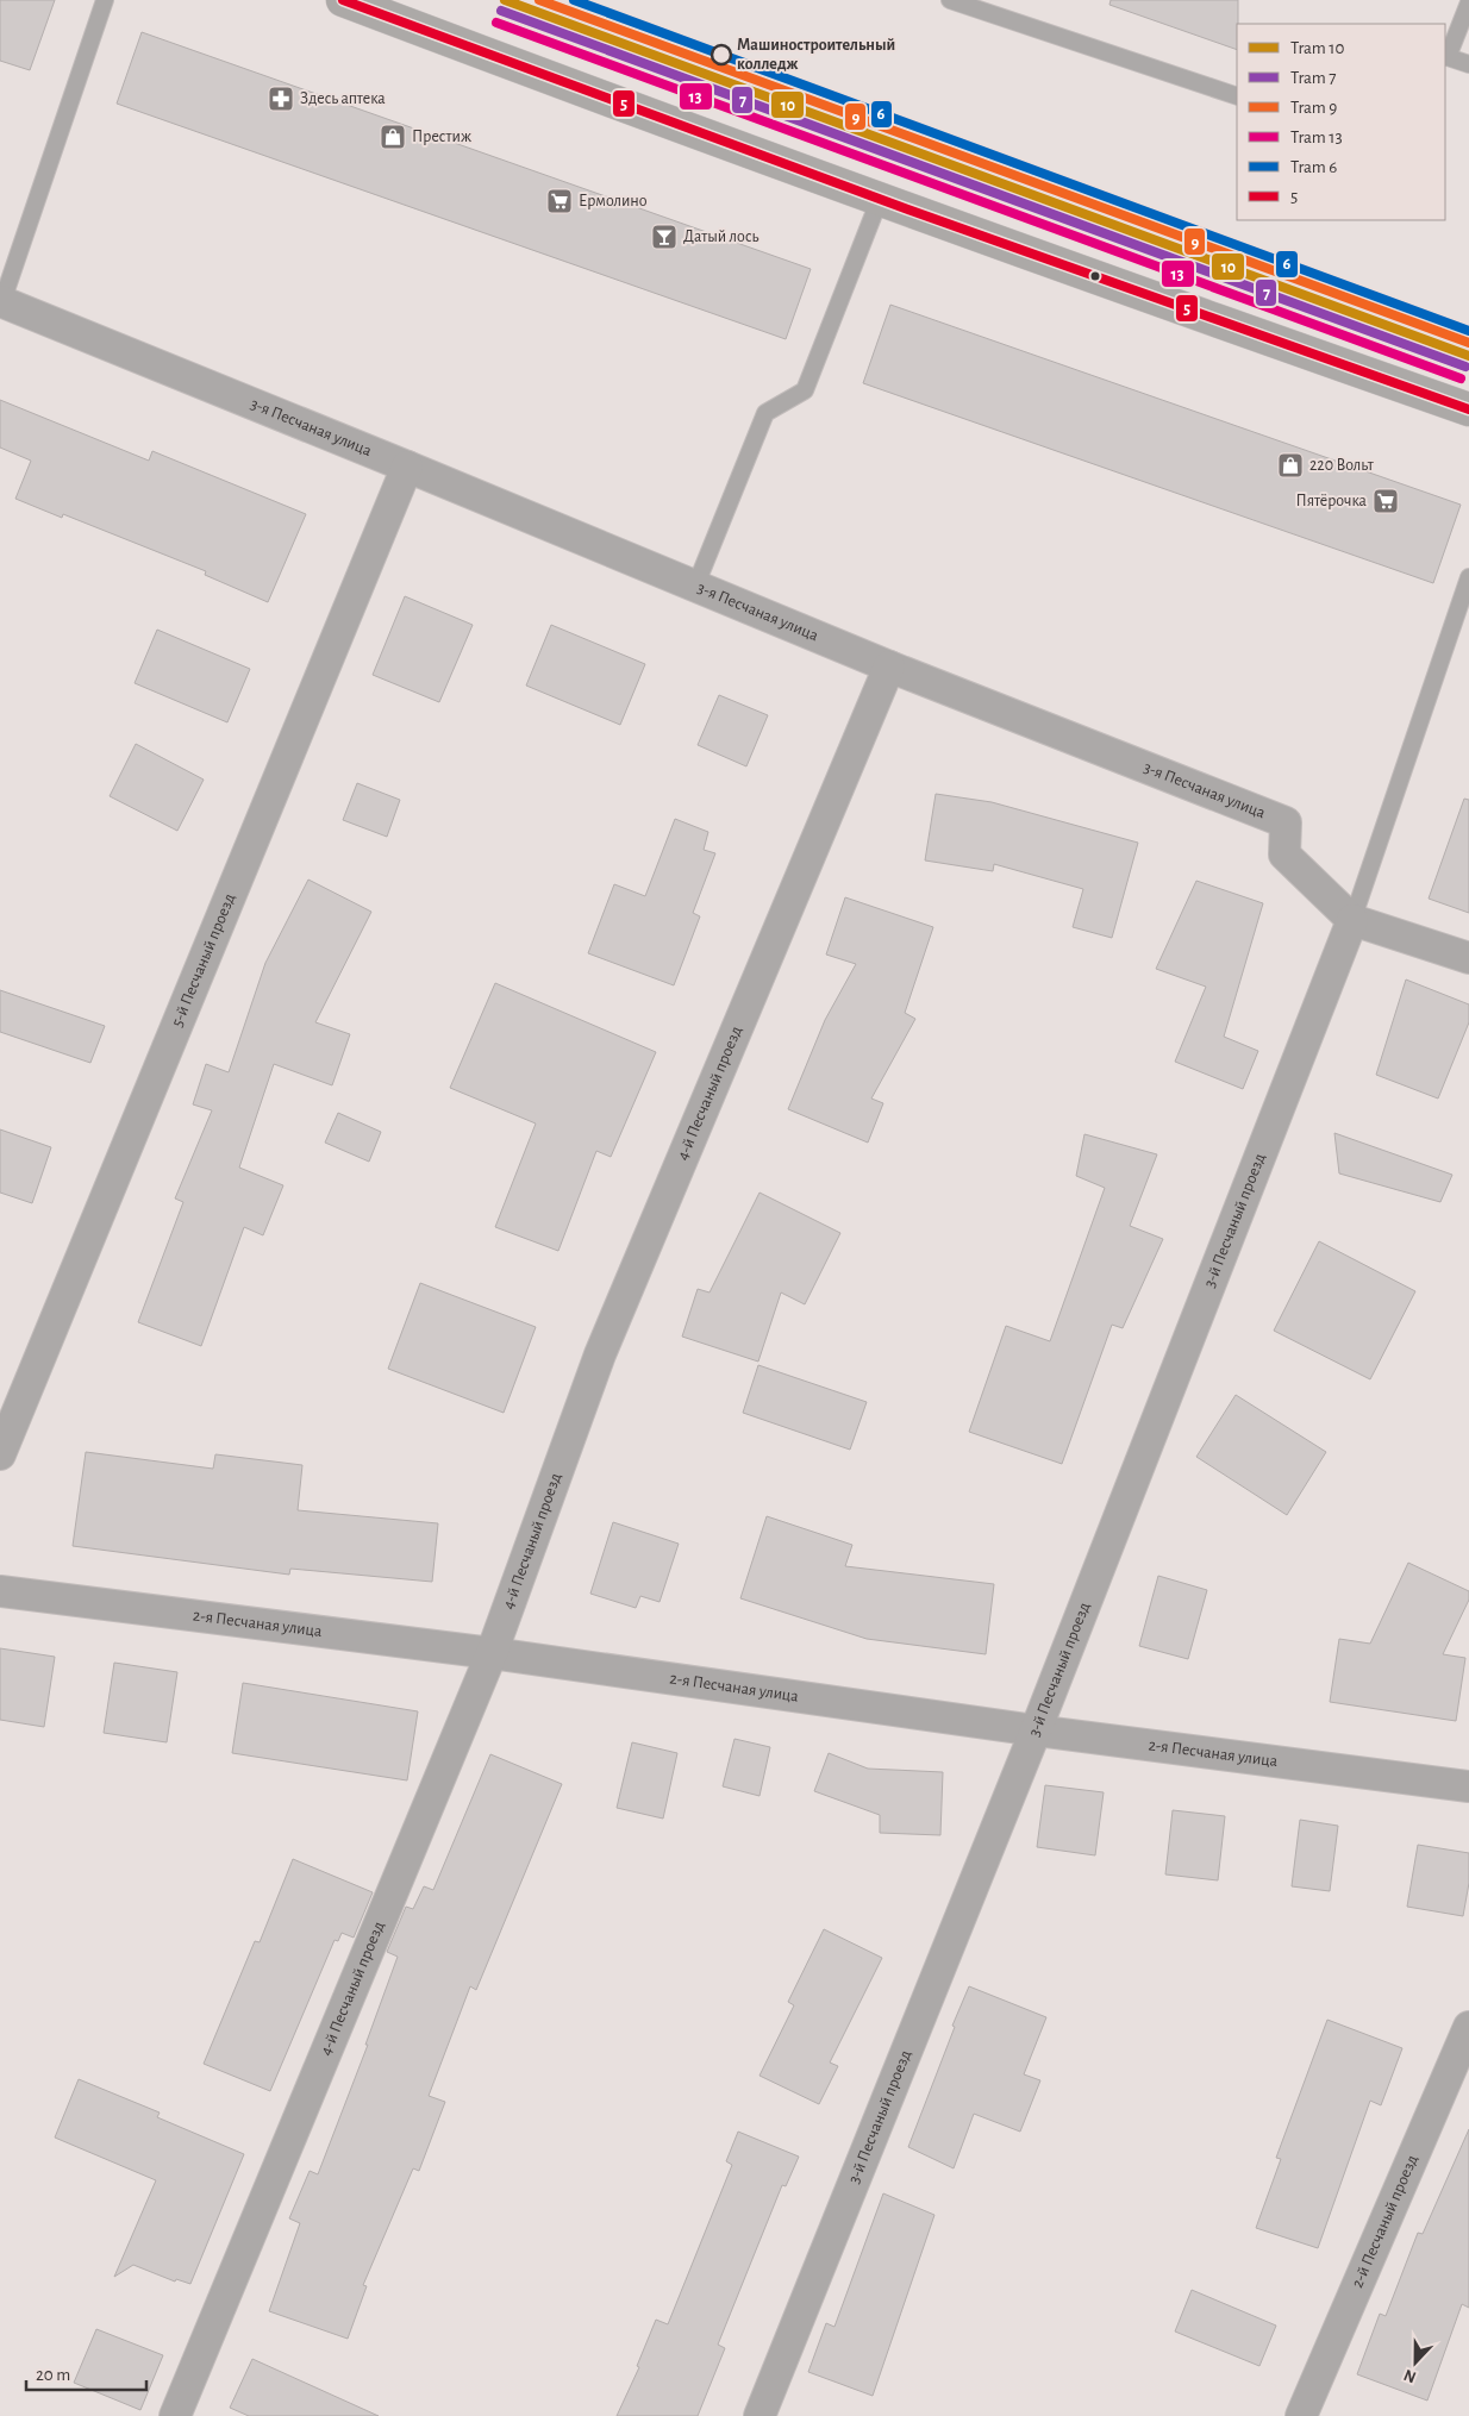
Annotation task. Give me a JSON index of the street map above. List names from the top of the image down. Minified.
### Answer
{"streets":{"street":["3-я Песчаная улица","5-й Песчаный проезд","4-й Песчаный проезд","3-й Песчаный проезд","2-я Песчаная улица","2-й Песчаный проезд"]},"crossings":[["3-я Песчаная улица","5-й Песчаный проезд"],["3-я Песчаная улица","4-й Песчаный проезд"],["3-я Песчаная улица","3-й Песчаный проезд"],["4-й Песчаный проезд","2-я Песчаная улица"],["3-й Песчаный проезд","2-я Песчаная улица"]],"places":{"other":["Машиностроительный колледж"],"pharmacy":["Здесь аптека"],"shop":["Престиж","220 Вольт"],"supermarket":["Ермолино","Пятёрочка"],"bar":["Датый лось"]},"lines":["tram line 10","tram line 9","tram line 6","transit line 5","tram line 7","tram line 13"],"legend":["Tram 10","Tram 7","Tram 9","Tram 13","Tram 6","5"],"scale_bar":"20 m","north":"bottom"}
